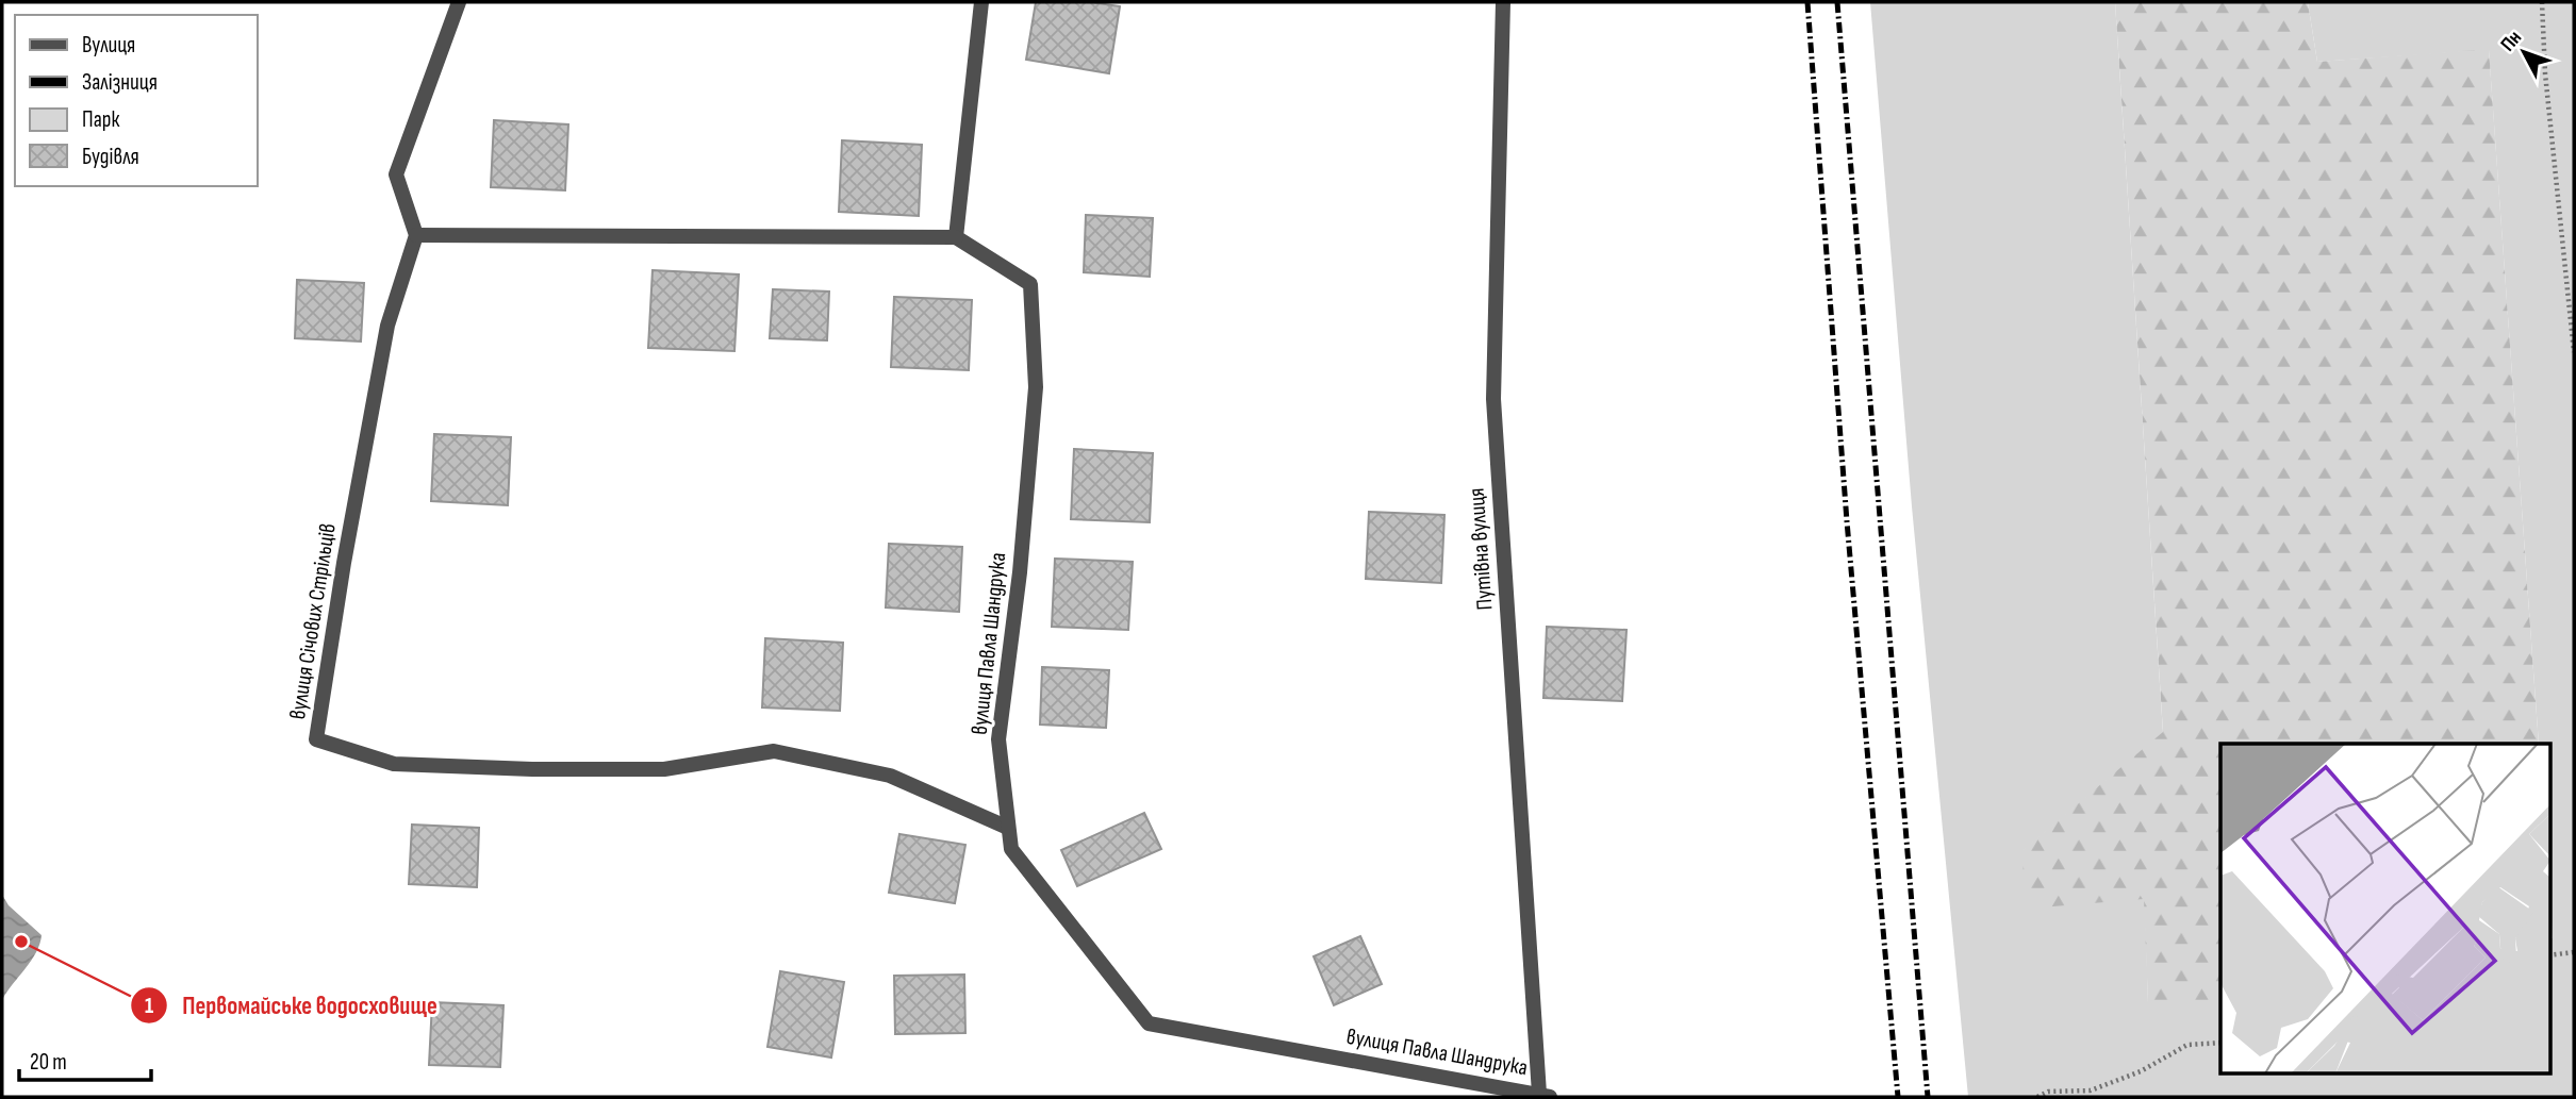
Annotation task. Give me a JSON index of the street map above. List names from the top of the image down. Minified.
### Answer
{"streets":{"street":["Путівна вулиця","вулиця Січових Стрільців","вулиця Павла Шандрука"]},"crossings":[["Путівна вулиця","вулиця Павла Шандрука"],["вулиця Січових Стрільців","вулиця Павла Шандрука"]],"places":["Первомайське водосховище"],"legend":["Вулиця","Залізниця","Парк","Будівля"],"scale_bar":"20 m","north":"top left"}
